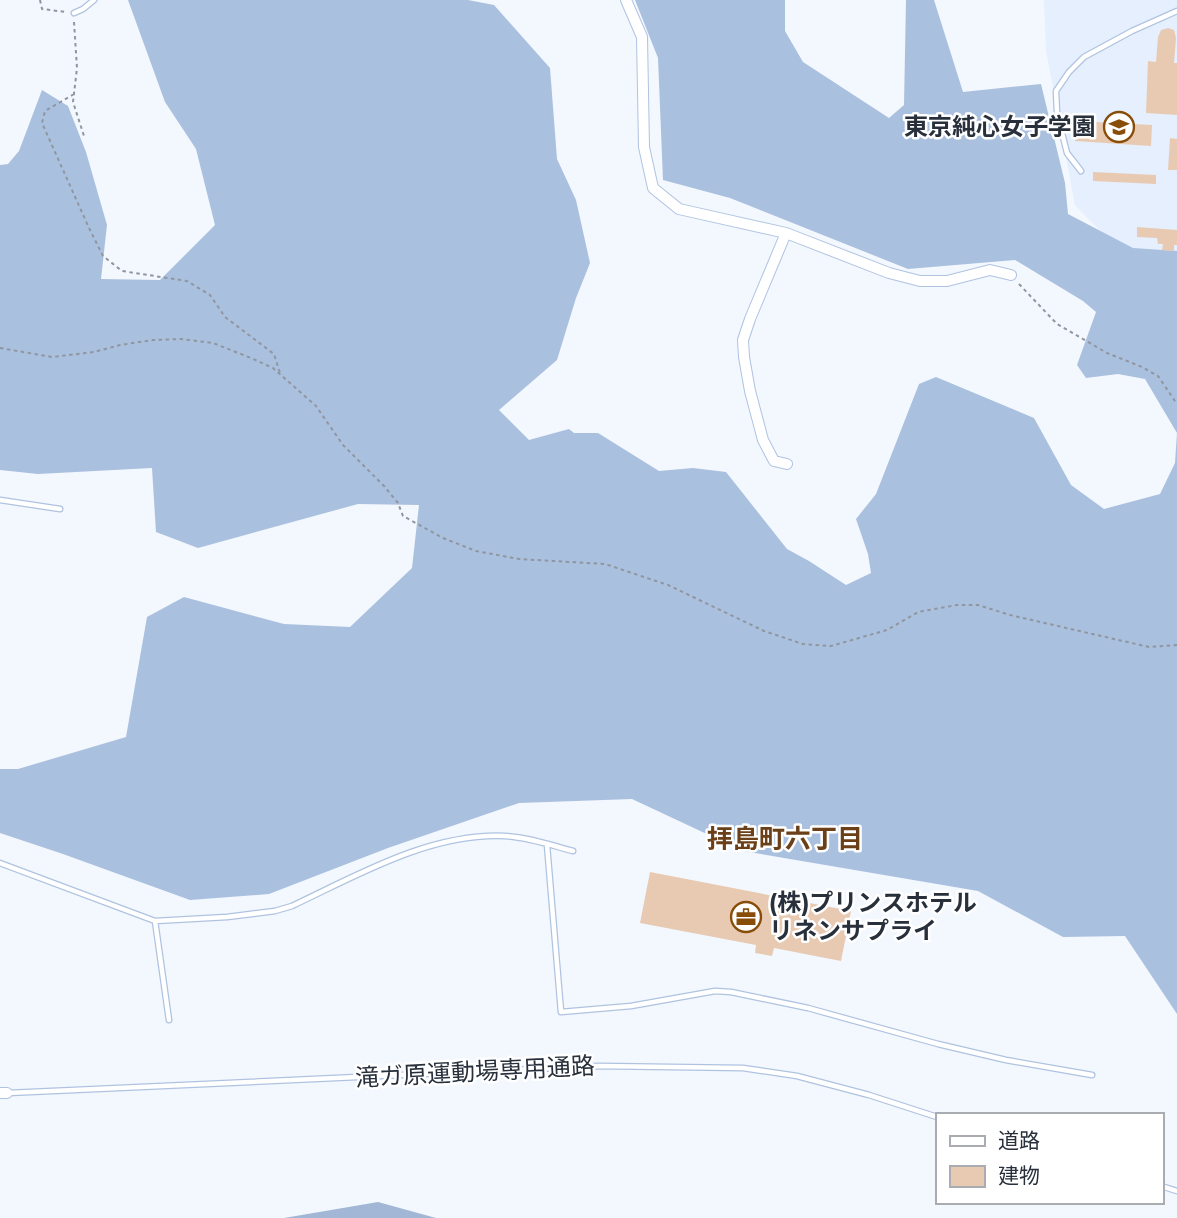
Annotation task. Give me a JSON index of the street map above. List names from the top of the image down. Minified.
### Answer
{"streets":{"lane":["滝ガ原運動場専用通路"]},"districts":["拝島町六丁目"],"places":{"school or university":["東京純心女子学園"],"office":["(株)プリンスホテル リネンサプライ"]},"legend":["道路","建物"]}
